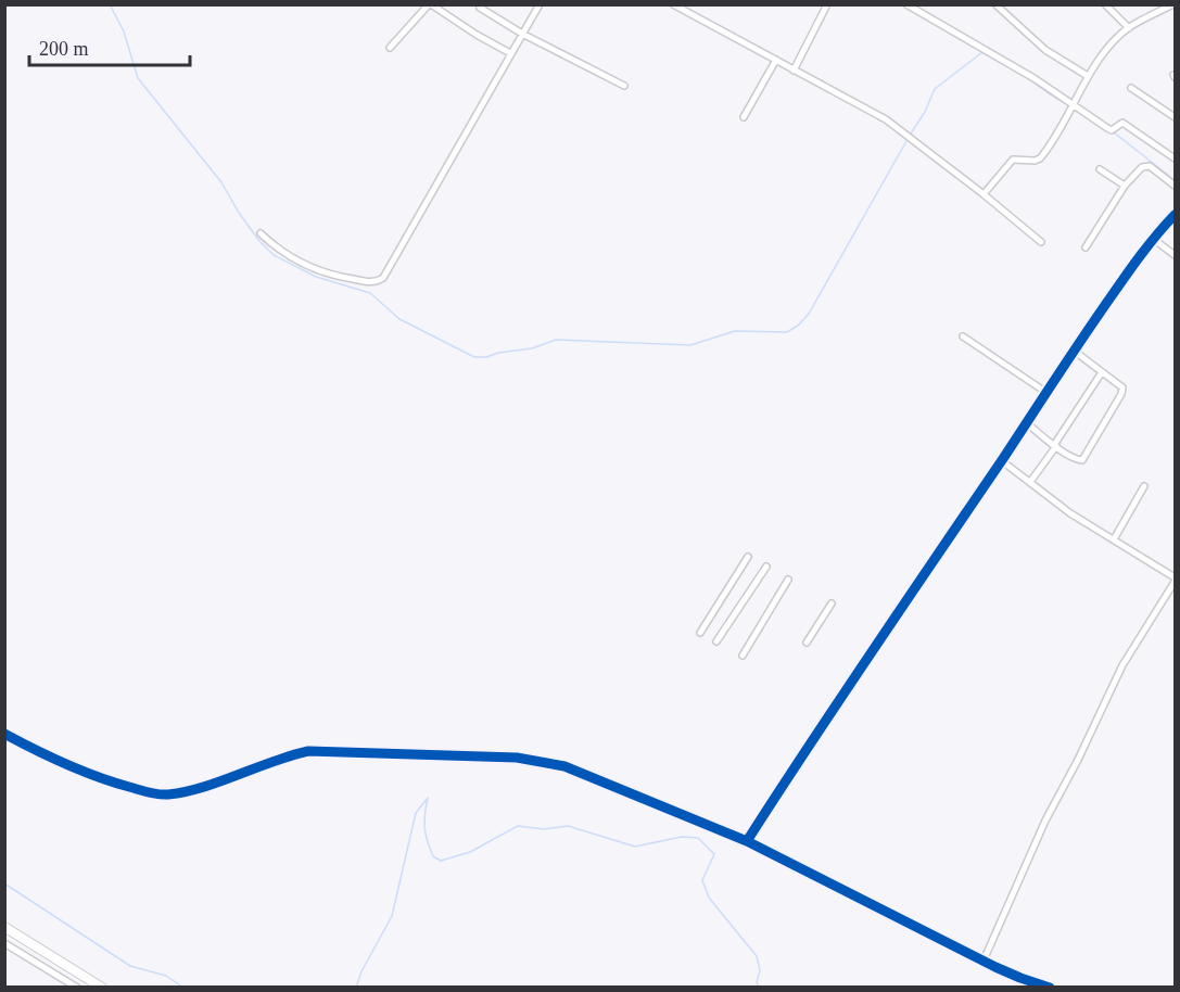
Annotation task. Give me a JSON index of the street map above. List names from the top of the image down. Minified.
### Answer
{"scale_bar":"200 m"}
